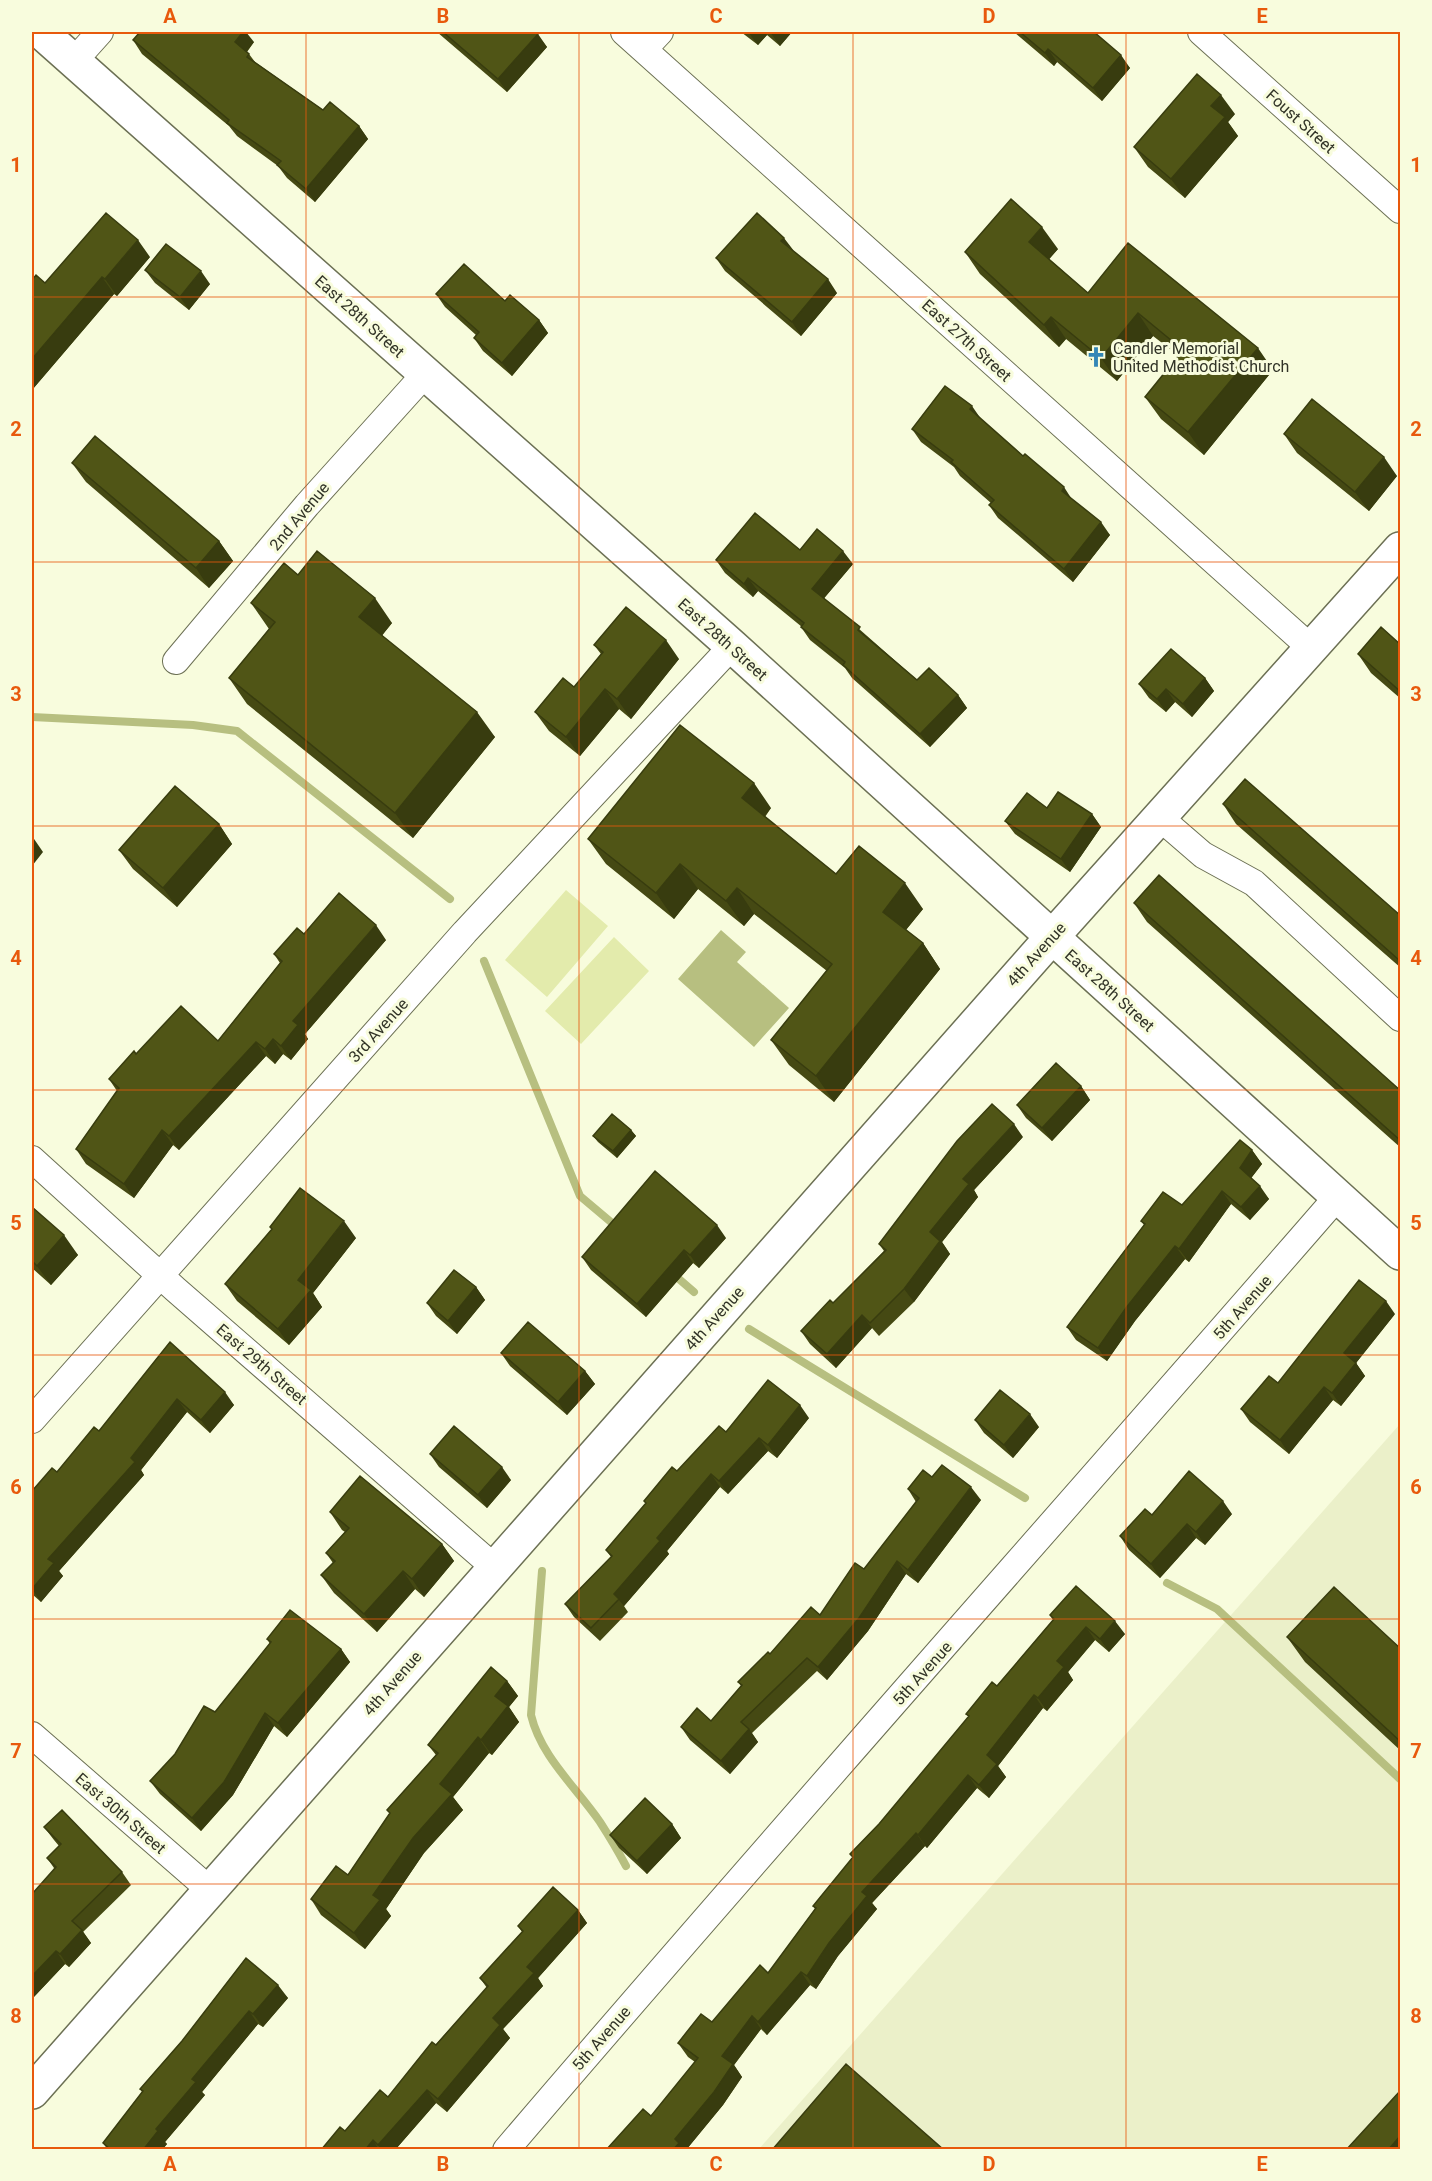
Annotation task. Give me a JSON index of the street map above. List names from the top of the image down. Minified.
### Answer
{"streets":{"main road":["East 28th Street","4th Avenue"],"street":["Foust Street","East 27th Street","2nd Avenue","3rd Avenue","5th Avenue","East 29th Street","East 30th Street"]},"crossings":[["East 28th Street","2nd Avenue"],["East 28th Street","4th Avenue"],["East 28th Street","3rd Avenue"],["East 28th Street","5th Avenue"],["East 27th Street","4th Avenue"],["4th Avenue","East 29th Street"],["4th Avenue","East 30th Street"],["3rd Avenue","East 29th Street"]],"places":{"church":["Candler Memorial United Methodist Church"]},"grid":{"columns":["A","B","C","D","E"],"rows":["1","2","3","4","5","6","7","8"]}}
